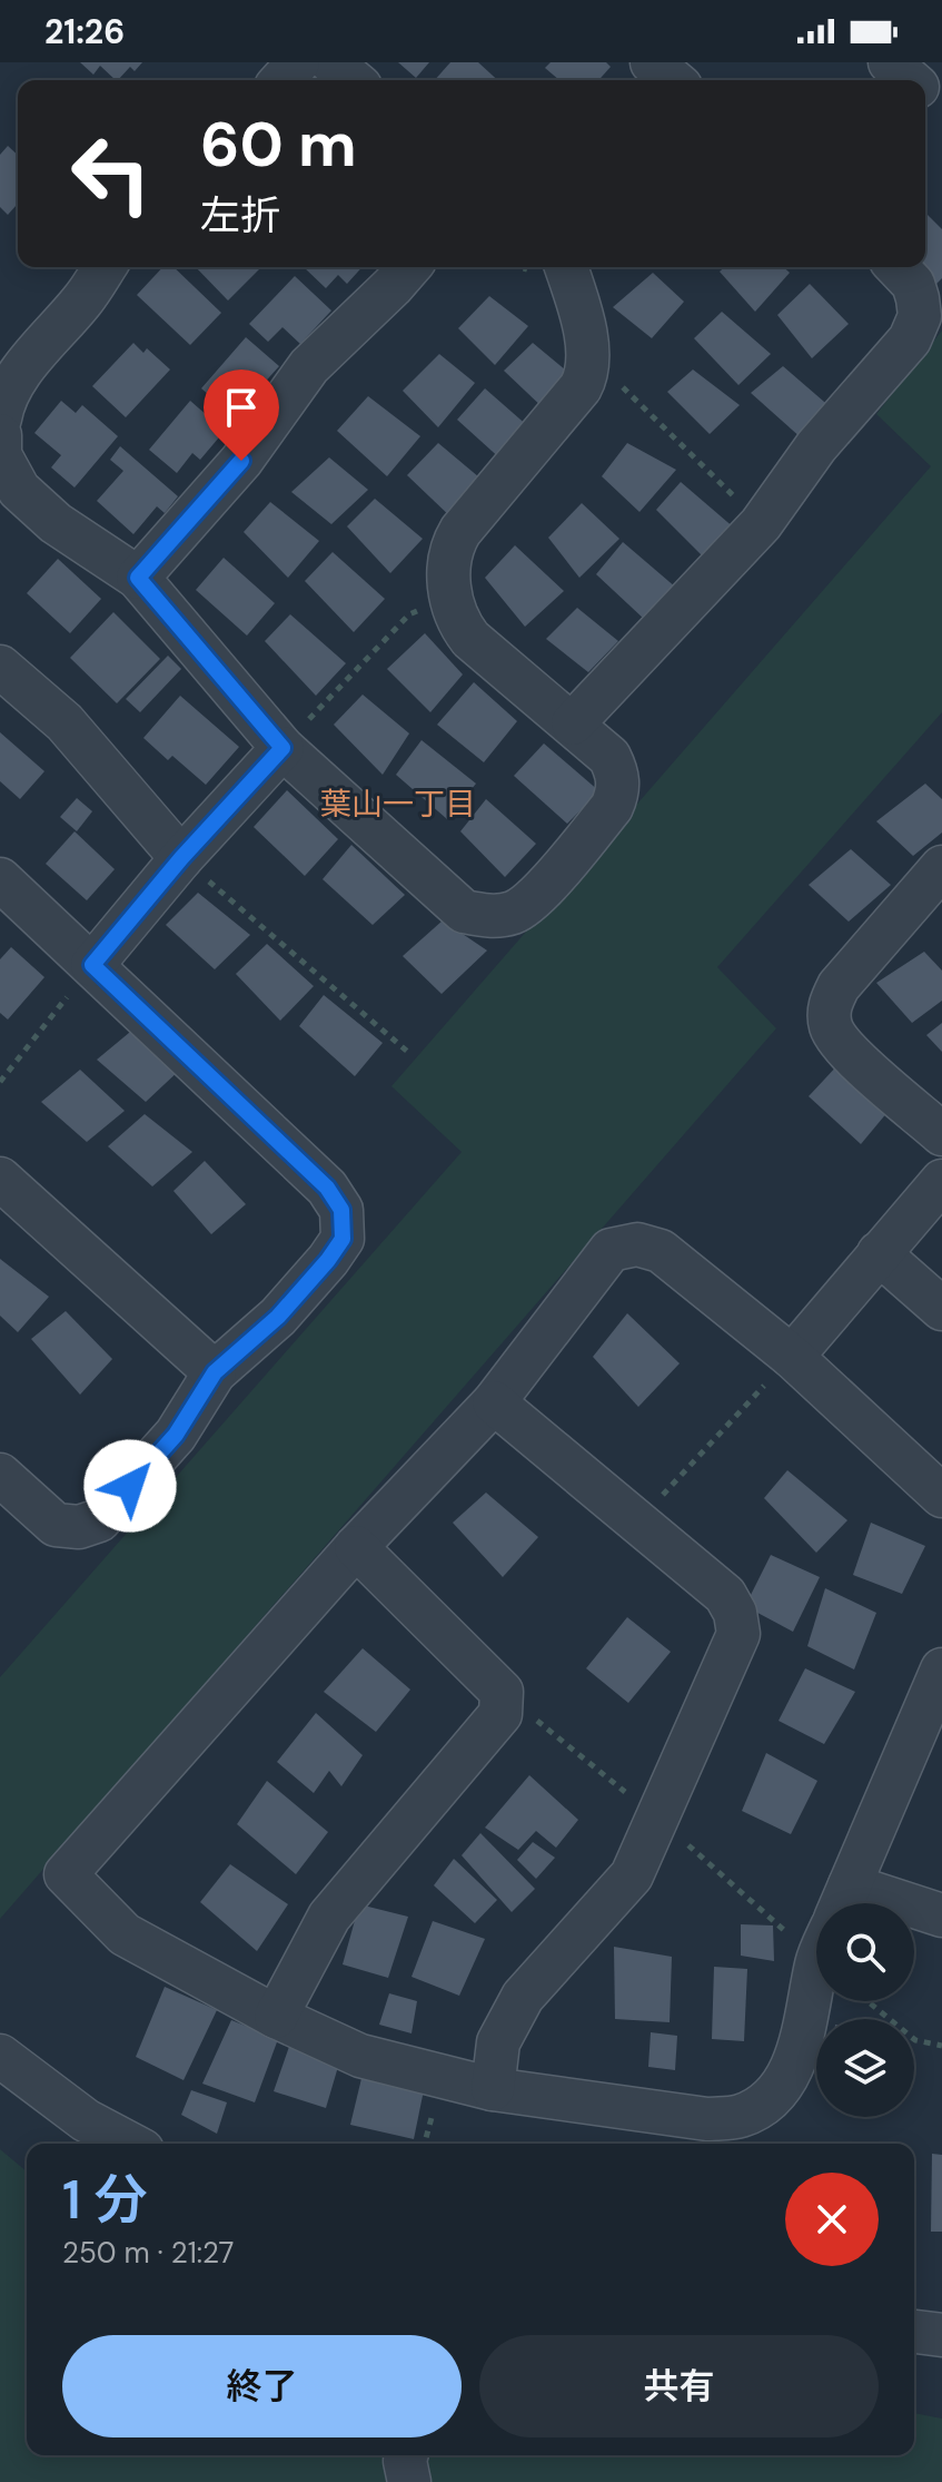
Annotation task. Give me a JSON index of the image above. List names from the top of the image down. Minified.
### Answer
{"districts":["葉山一丁目"],"page":{"status":"21:26","turn":["60 m","左折"],"heading":["1 分","250 m · 21:27"],"buttons":["終了","共有"]}}
